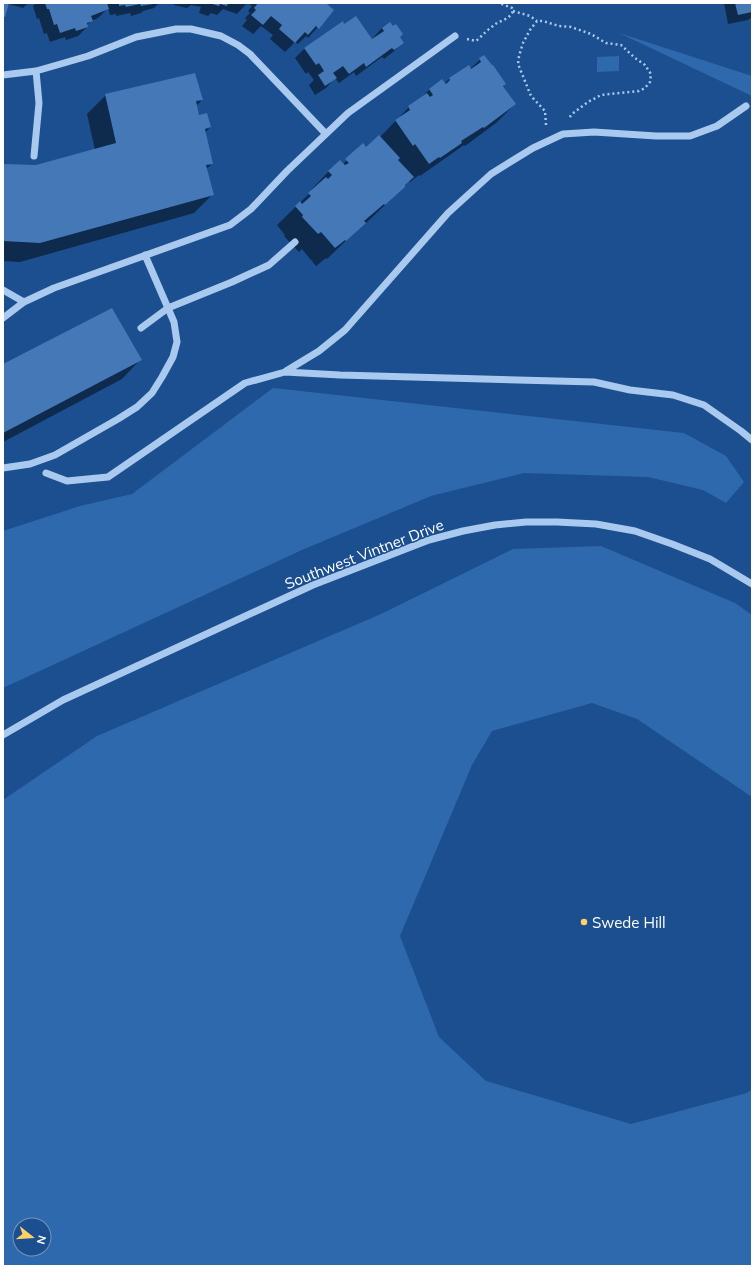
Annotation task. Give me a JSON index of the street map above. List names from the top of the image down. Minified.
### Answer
{"streets":{"street":["Southwest Vintner Drive"]},"places":["Swede Hill"],"north":"right"}
